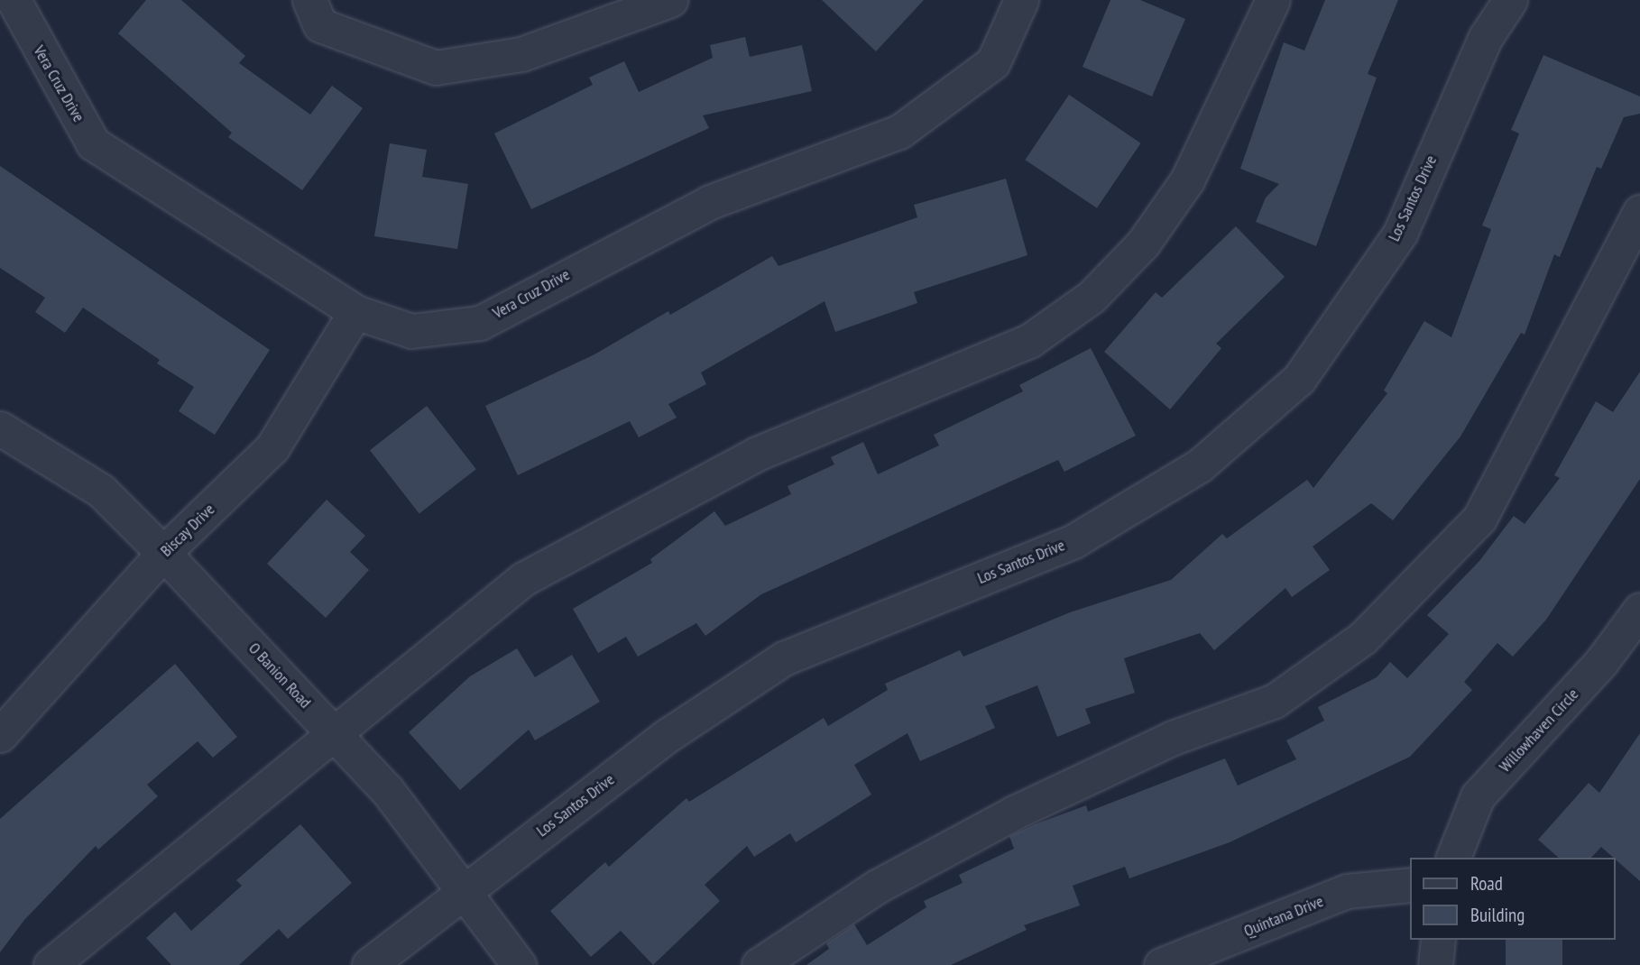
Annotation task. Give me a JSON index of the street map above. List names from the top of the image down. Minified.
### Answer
{"streets":{"street":["Vera Cruz Drive","Los Santos Drive","Biscay Drive","O Banion Road","Willowhaven Circle","Quintana Drive"]},"crossings":[["Vera Cruz Drive","Biscay Drive"],["Los Santos Drive","O Banion Road"],["Biscay Drive","O Banion Road"]],"legend":["Road","Building"]}
